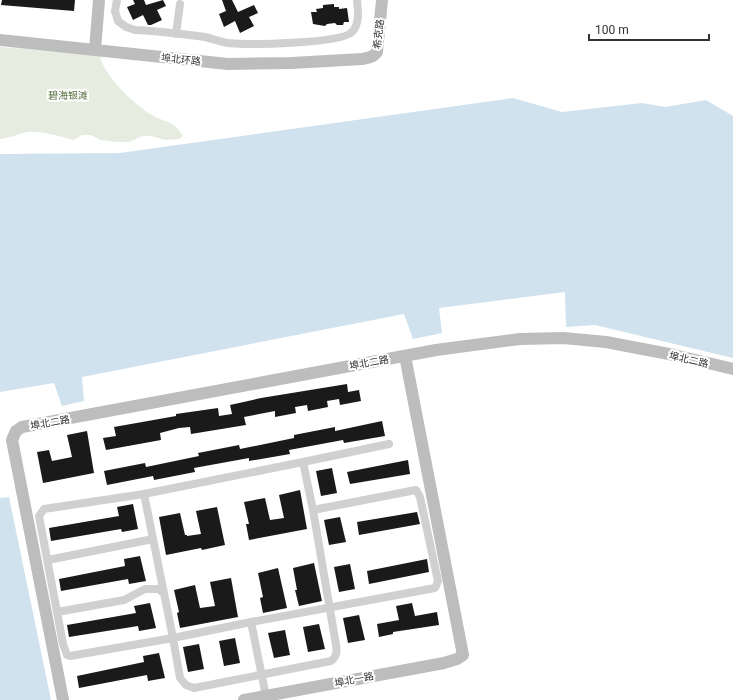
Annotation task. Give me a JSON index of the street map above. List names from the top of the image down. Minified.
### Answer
{"streets":{"street":["希克路","埠北环路","埠北二路","埠北一路"]},"crossings":[["希克路","埠北环路"],["埠北二路","埠北一路"]],"parks":["碧海银滩"],"scale_bar":"100 m"}
